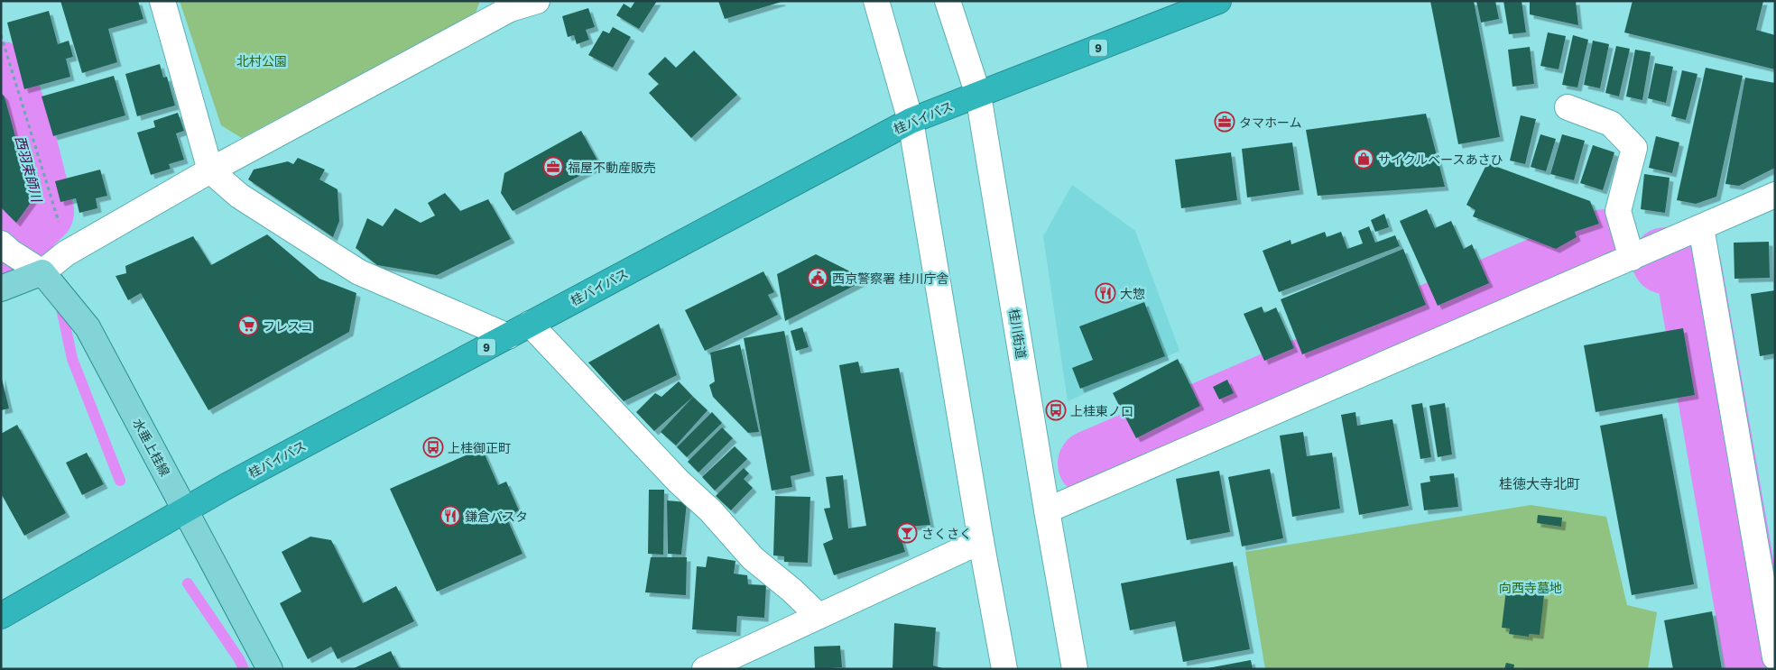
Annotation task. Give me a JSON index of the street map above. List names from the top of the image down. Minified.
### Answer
{"streets":{"highway":["9","桂バイパス"],"main road":["水垂上桂線"],"street":["桂川街道"]},"crossings":[["桂バイパス","桂川街道"],["桂バイパス","水垂上桂線"]],"districts":["桂徳大寺北町"],"water":["西羽束師川"],"parks":["北村公園","向西寺墓地"],"places":{"office":["タマホーム","福屋不動産販売"],"shop":["サイクルベースあさひ"],"public building":["西京警察署 桂川庁舎"],"restaurant":["大惣","鎌倉パスタ"],"supermarket":["フレスコ"],"bus stop":["上桂東ノ口","上桂御正町"],"bar":["さくさく"]}}
